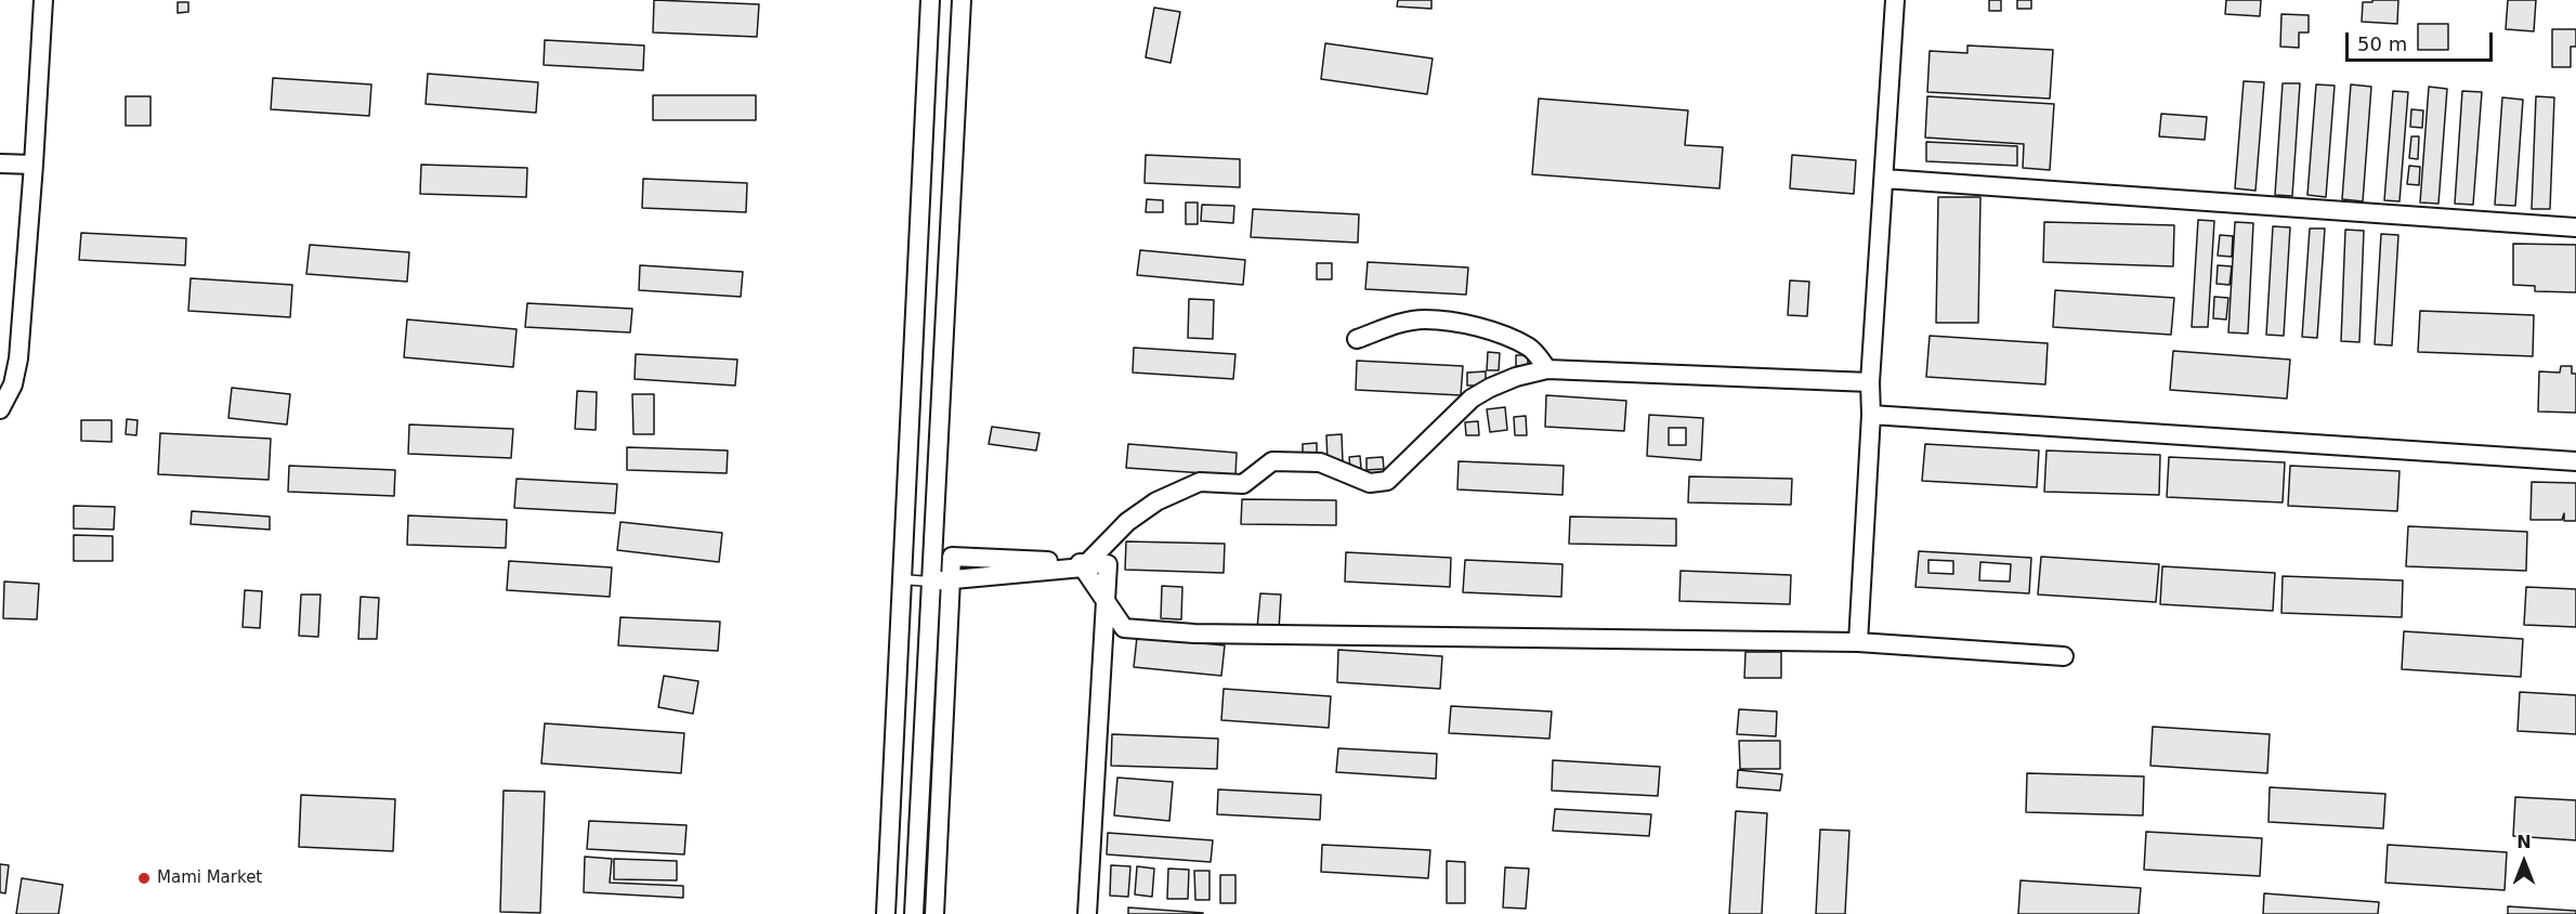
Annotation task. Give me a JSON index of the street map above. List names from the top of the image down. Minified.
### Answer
{"places":["Mami Market"],"scale_bar":"50 m","north":"top"}
